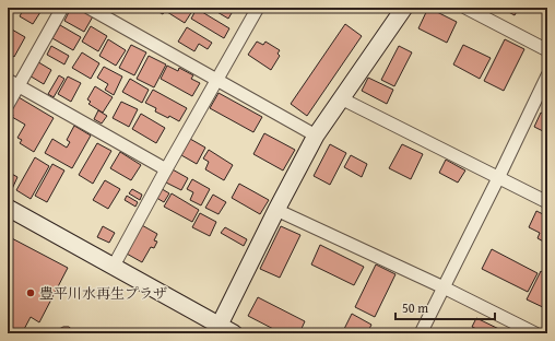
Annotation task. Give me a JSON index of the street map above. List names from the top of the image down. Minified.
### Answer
{"places":["豊平川水再生プラザ"],"scale_bar":"50 m"}
